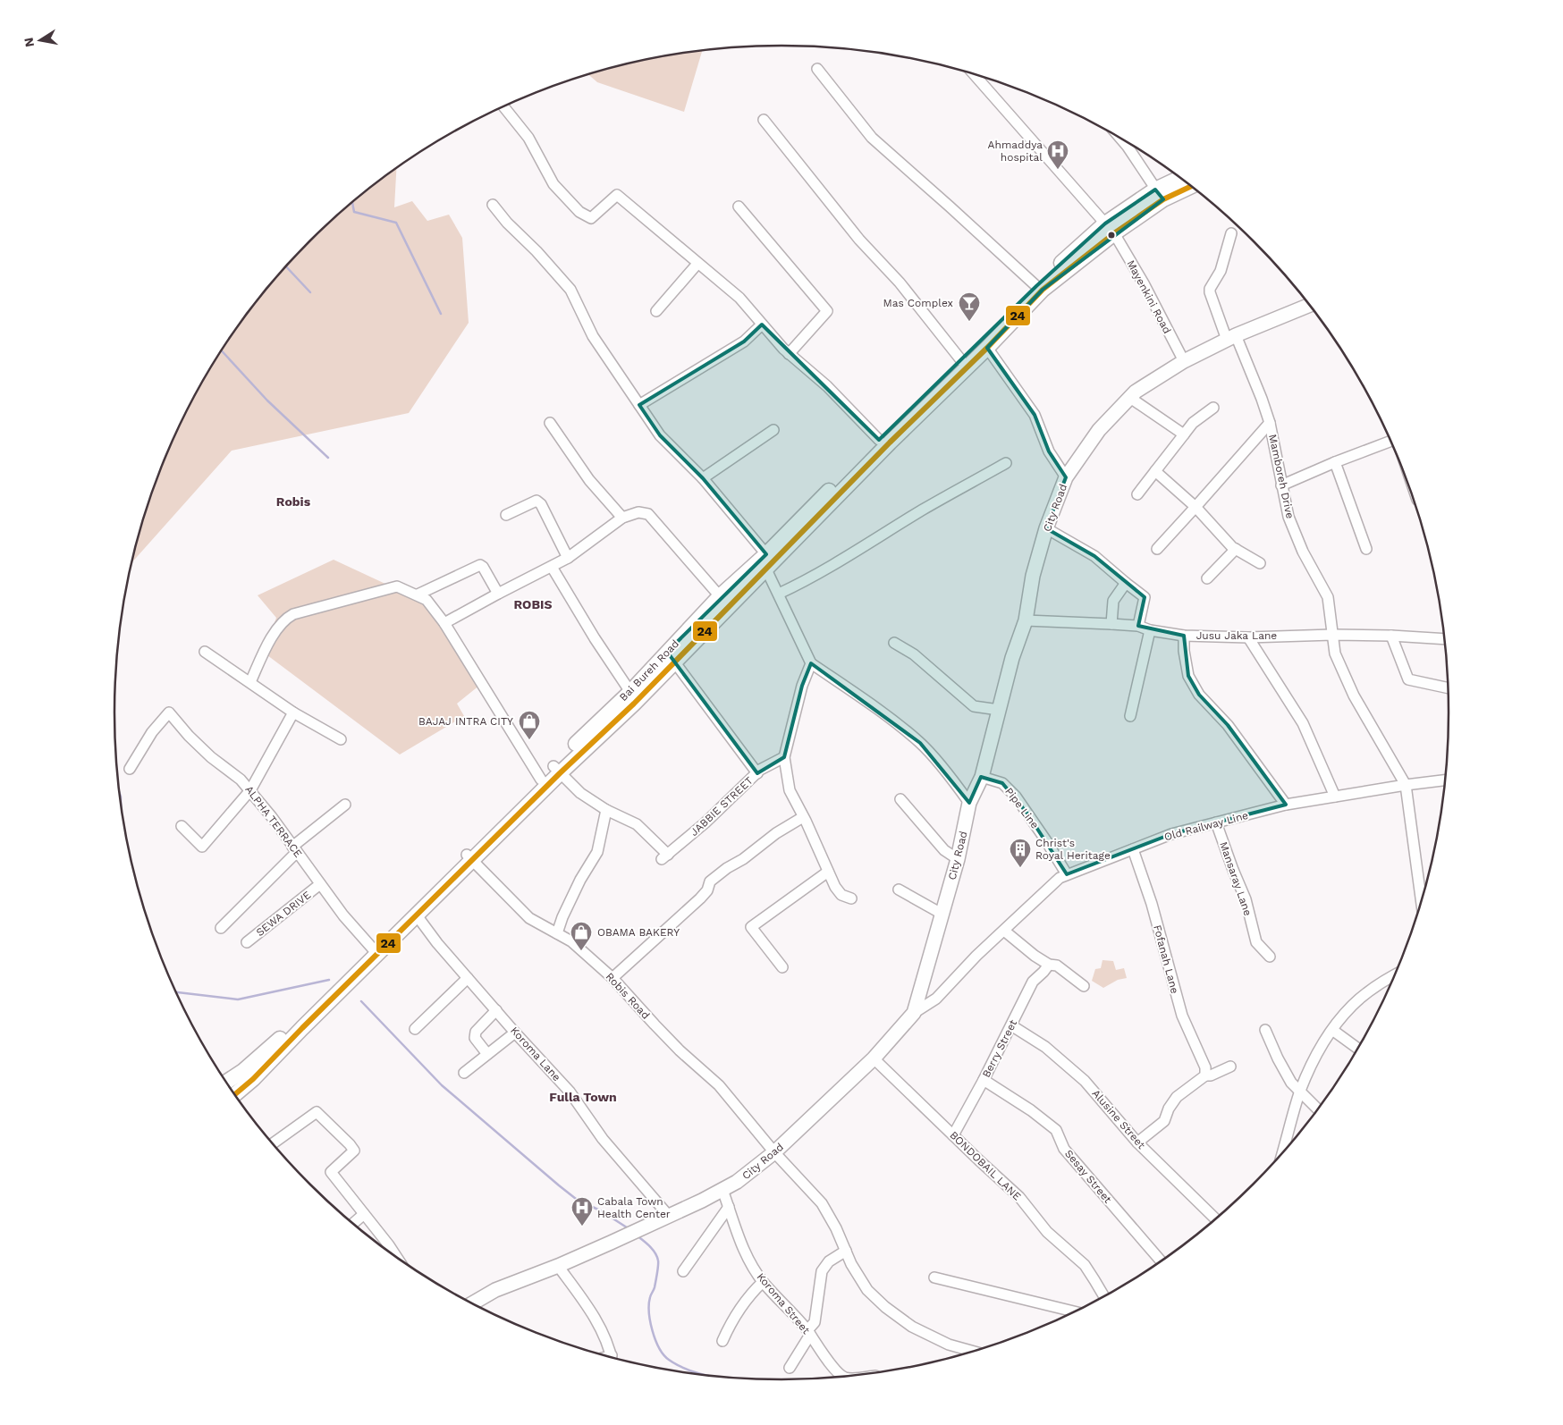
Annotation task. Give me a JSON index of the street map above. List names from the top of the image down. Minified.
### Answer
{"streets":{"highway":["Bai Bureh Road"],"main road":["City Road"],"street":["Mayenkini Road","Mamboreh Drive","Jusu Jaka Lane","JABBIE STREET","Pipe Line","ALPHA TERRACE","Old Railway Line","Mansaray Lane","SEWA DRIVE","Fofanah Lane","Robis Road","Berry Street","Koroma Lane","Alusine Street","BONDOBAIL LANE","Sesay Street","Koroma Street"]},"crossings":[["Mayenkini Road","City Road"],["Mayenkini Road","Bai Bureh Road"],["Mamboreh Drive","City Road"],["Mamboreh Drive","Jusu Jaka Lane"],["Mamboreh Drive","Old Railway Line"],["City Road","Jusu Jaka Lane"],["City Road","Pipe Line"],["City Road","Old Railway Line"],["City Road","Robis Road"],["City Road","Koroma Lane"],["City Road","BONDOBAIL LANE"],["City Road","Koroma Street"],["Bai Bureh Road","ALPHA TERRACE"],["Bai Bureh Road","Robis Road"],["Bai Bureh Road","Koroma Lane"],["Pipe Line","Old Railway Line"],["ALPHA TERRACE","SEWA DRIVE"],["Old Railway Line","Mansaray Lane"],["Old Railway Line","Fofanah Lane"],["Berry Street","Alusine Street"],["Berry Street","BONDOBAIL LANE"],["Berry Street","Sesay Street"]],"districts":["Robis","ROBIS","Fulla Town"],"places":{"hospital":["Ahmaddya hospital","Cabala Town Health Center"],"bar":["Mas Complex"],"shop":["BAJAJ INTRA CITY","OBAMA BAKERY"],"building":["Christ's Royal Heritage"]},"lines":["transit line 24"],"north":"left"}
